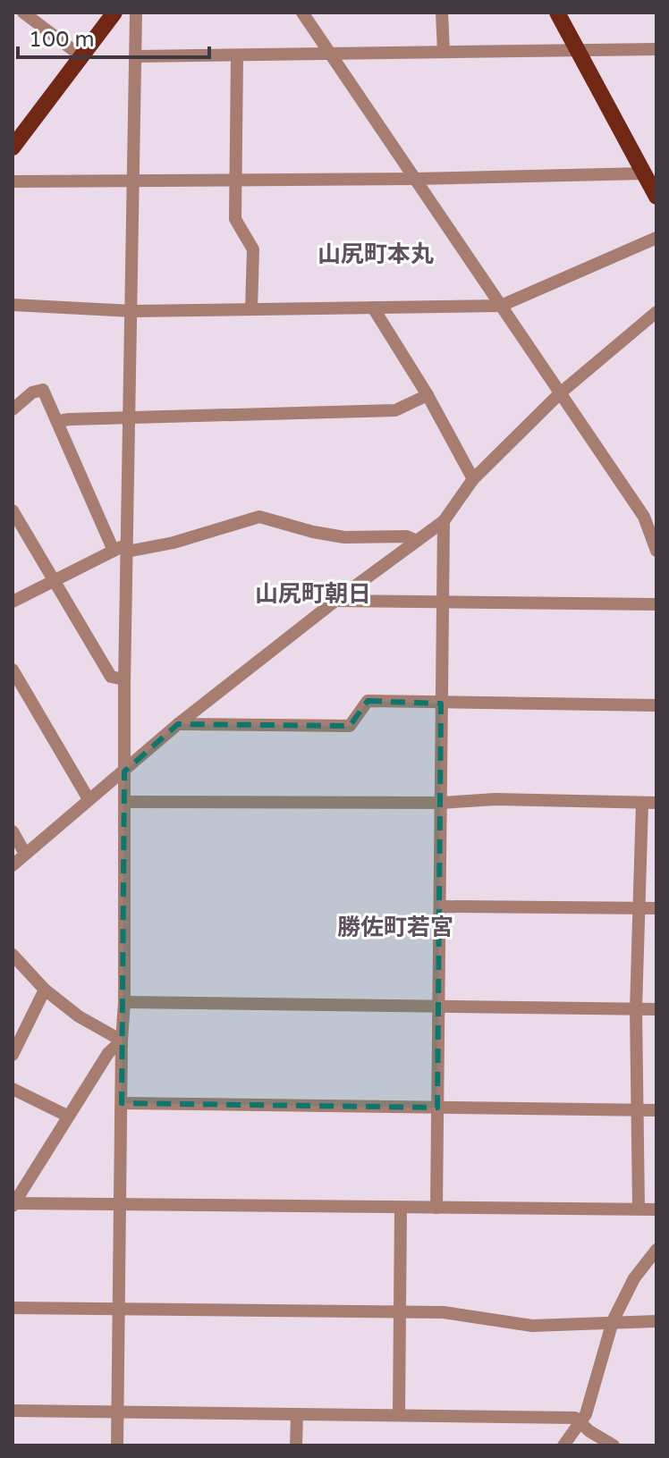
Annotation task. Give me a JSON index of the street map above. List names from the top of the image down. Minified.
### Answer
{"districts":["山尻町本丸","山尻町朝日","勝佐町若宮"],"scale_bar":"100 m"}
